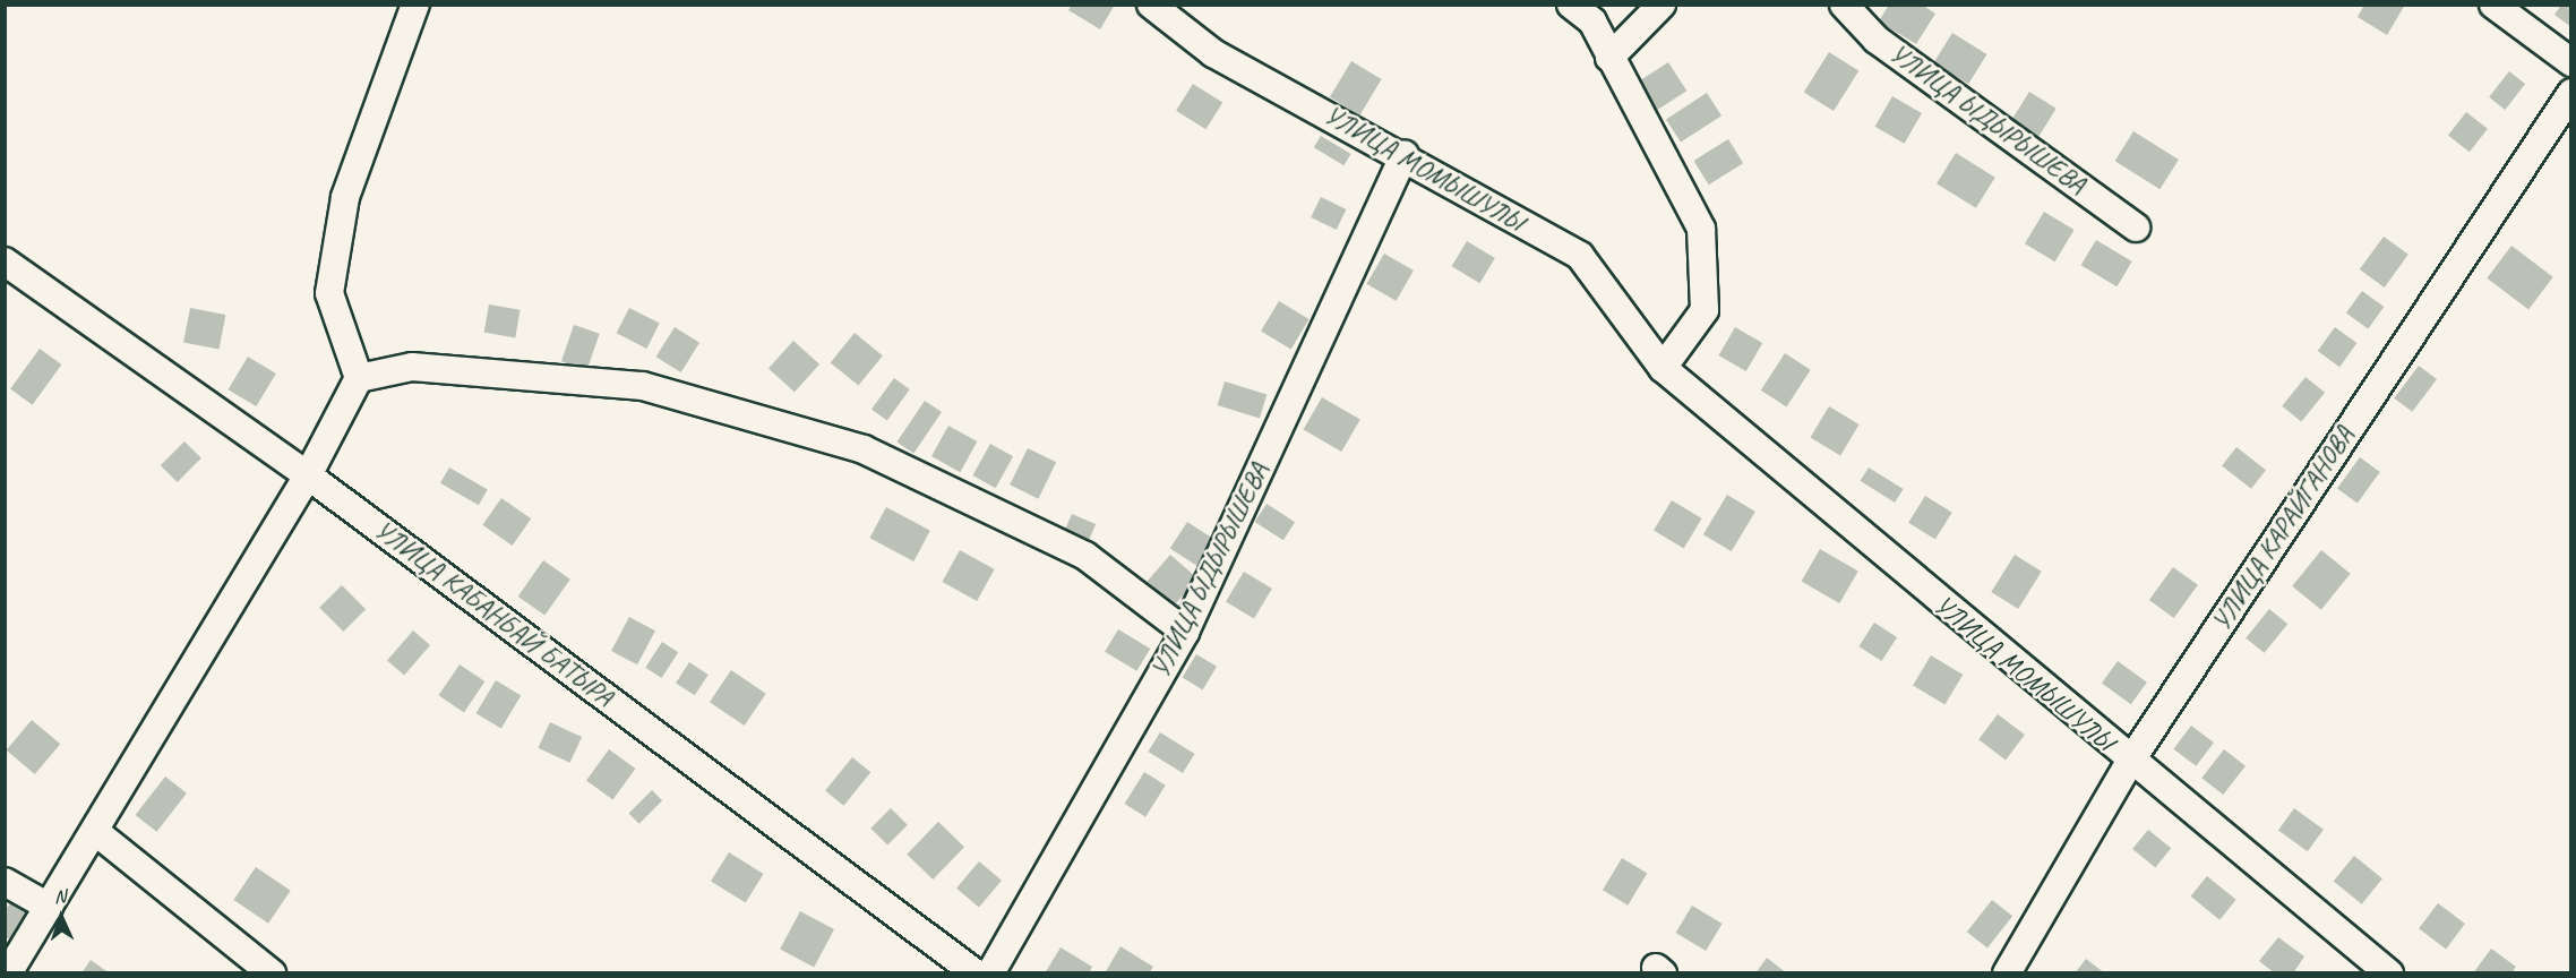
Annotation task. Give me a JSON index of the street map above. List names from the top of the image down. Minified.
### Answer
{"streets":{"street":["УЛИЦА ЫДЫРЫШЕВА","УЛИЦА МОМЫШУЛЫ","УЛИЦА КАРАЙГАНОВА","УЛИЦА КАБАНБАЙ БАТЫРА"]},"crossings":[["УЛИЦА ЫДЫРЫШЕВА","УЛИЦА МОМЫШУЛЫ"],["УЛИЦА МОМЫШУЛЫ","УЛИЦА КАРАЙГАНОВА"]],"north":"top"}
